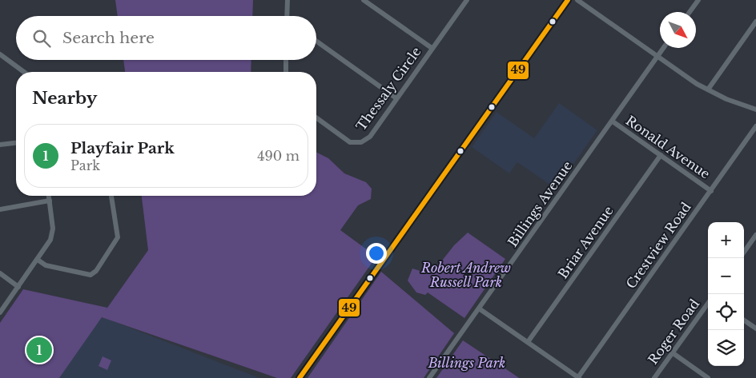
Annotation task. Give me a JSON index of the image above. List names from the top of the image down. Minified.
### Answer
{"streets":{"street":["Thessaly Circle","Ronald Avenue","Billings Avenue","Briar Avenue","Crestview Road","Roger Road"]},"crossings":[["Ronald Avenue","Billings Avenue"],["Ronald Avenue","Briar Avenue"],["Ronald Avenue","Crestview Road"]],"parks":["Robert Andrew Russell Park","Billings Park"],"lines":["transit line 49"],"north":"bottom right","page":{"search":"Search here","heading":"Nearby","list":[{"mark":"1","name":"Playfair Park","note":"Park","value":"490 m"}],"map_buttons":["+","−"],"pins":"1"}}
